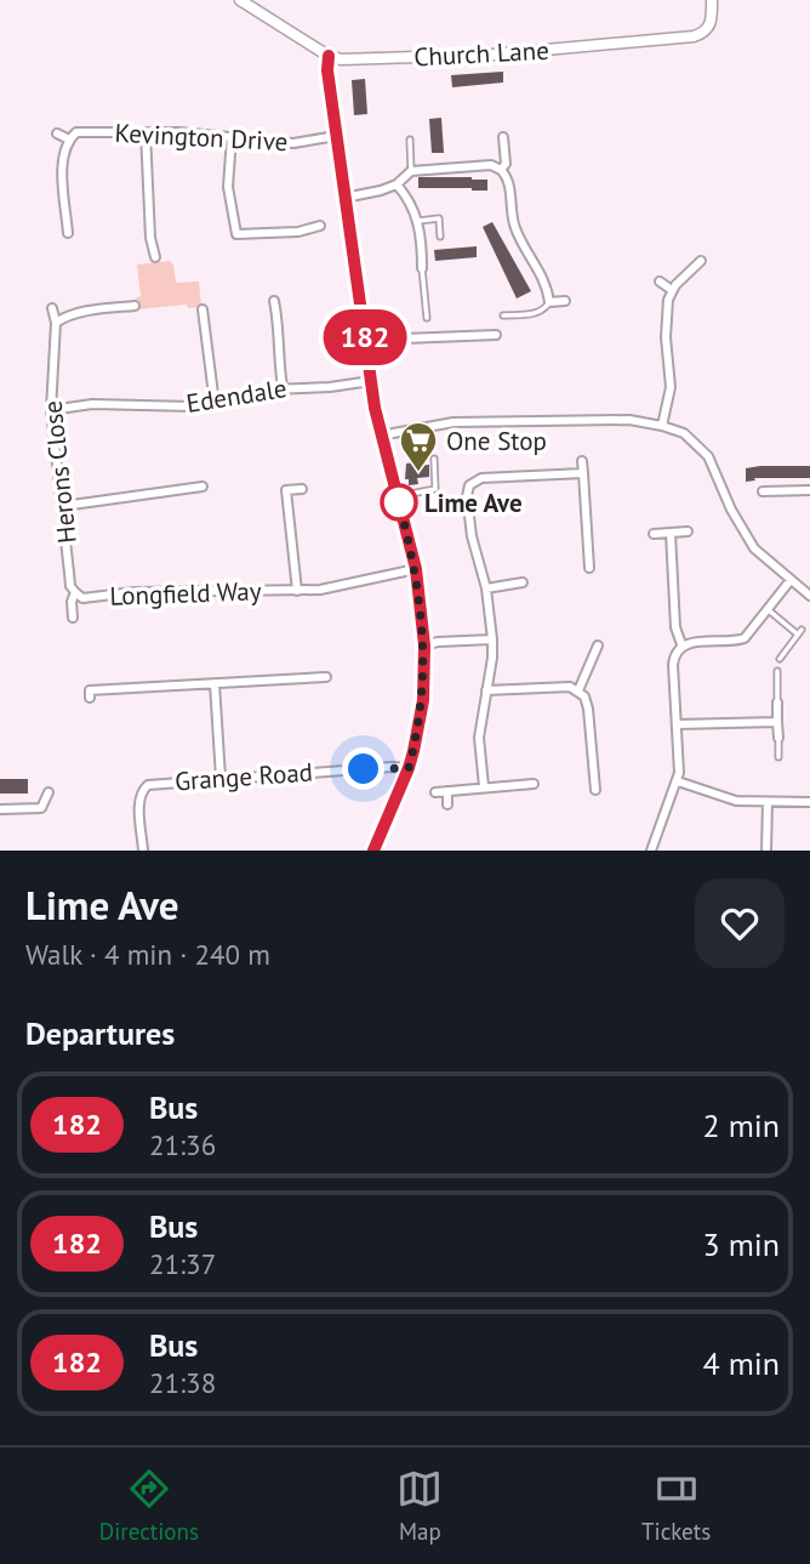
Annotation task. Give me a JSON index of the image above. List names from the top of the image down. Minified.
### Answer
{"streets":{"street":["Church Lane","Kevington Drive","Edendale","Herons Close","Longfield Way","Grange Road"]},"crossings":[["Edendale","Herons Close"],["Herons Close","Longfield Way"]],"places":{"supermarket":["One Stop"],"other":["Lime Ave"]},"lines":["bus line 182"],"page":{"on_map":"182","heading":[["Lime Ave","Walk · 4 min · 240 m"],"Departures"],"list":[{"mark":"182","name":"Bus","note":"21:36","value":"2 min"},{"mark":"182","name":"Bus","note":"21:37","value":"3 min"},{"mark":"182","name":"Bus","note":"21:38","value":"4 min"}],"tabs":["Directions","Map","Tickets"]}}
